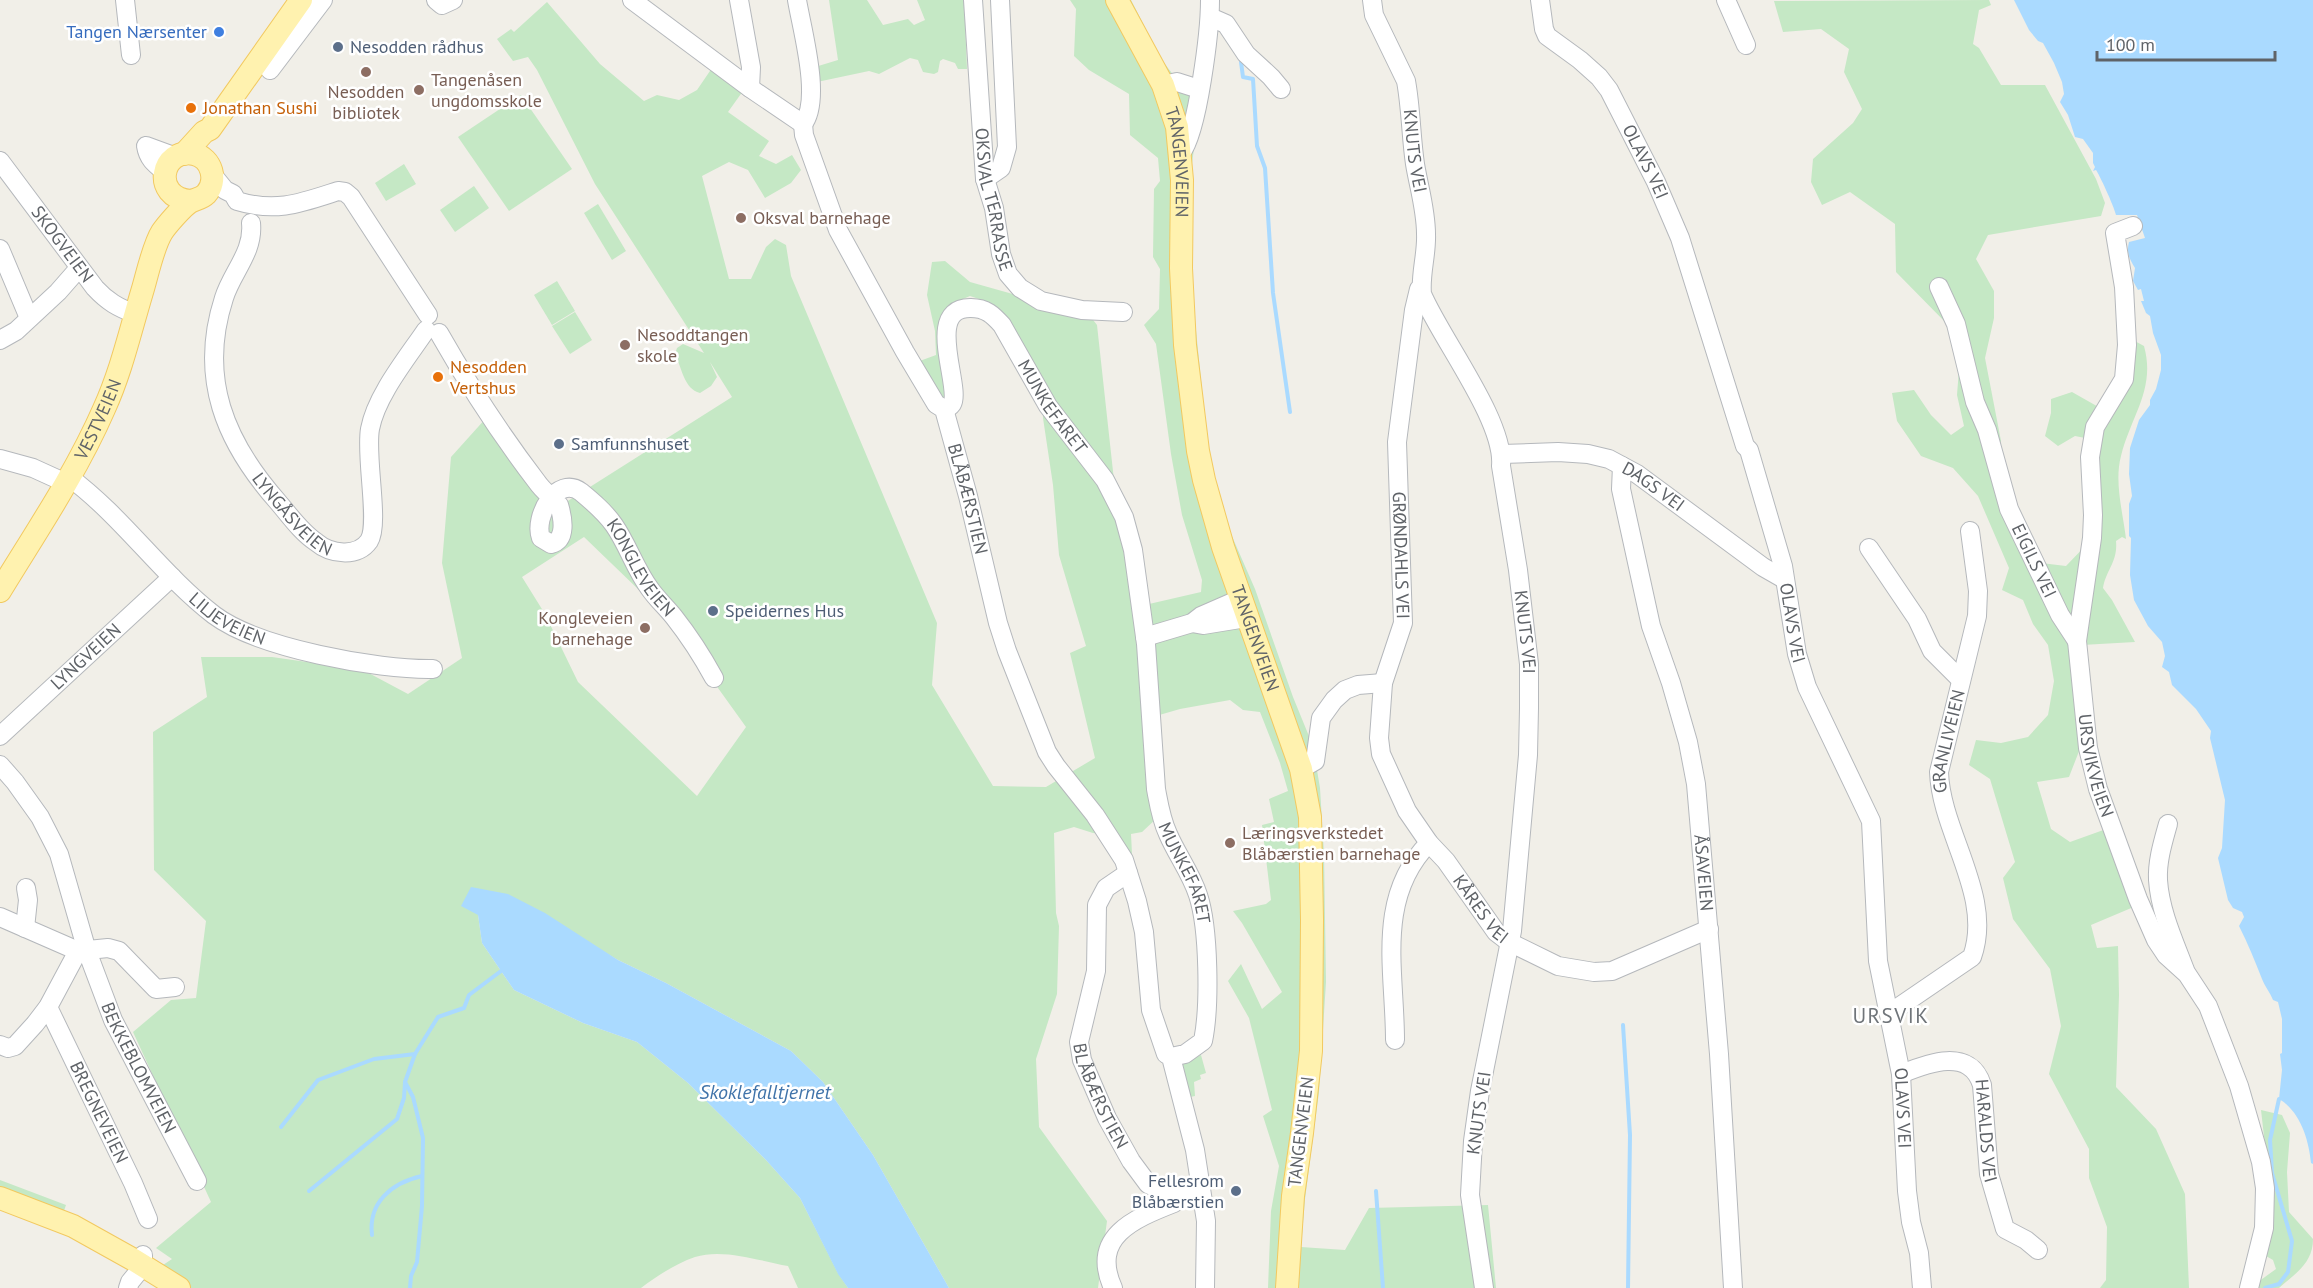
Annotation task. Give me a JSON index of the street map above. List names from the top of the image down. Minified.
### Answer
{"streets":{"main road":["TANGENVEIEN","VESTVEIEN"],"street":["KNUTS VEI","OLAVS VEI","OKSVAL TERRASSE","SKOGVEIEN","MUNKEFARET","DAGS VEI","BLÅBÆRSTIEN","LYNGÅSVEIEN","GRØNDAHLS VEI","EIGILS VEI","KONGLEVEIEN","LILJEVEIEN","LYNGVEIEN","GRANLIVEIEN","URSVIKVEIEN","ÅSAVEIEN","KÅRES VEI","BEKKEBLOMVEIEN","BREGNEVEIEN","HARALDS VEI"]},"crossings":[["KNUTS VEI","DAGS VEI"],["KNUTS VEI","GRØNDAHLS VEI"],["KNUTS VEI","KÅRES VEI"],["OLAVS VEI","DAGS VEI"],["OLAVS VEI","GRANLIVEIEN"],["OLAVS VEI","HARALDS VEI"],["SKOGVEIEN","VESTVEIEN"],["MUNKEFARET","BLÅBÆRSTIEN"],["VESTVEIEN","KONGLEVEIEN"],["VESTVEIEN","LILJEVEIEN"],["DAGS VEI","ÅSAVEIEN"],["LYNGÅSVEIEN","KONGLEVEIEN"],["GRØNDAHLS VEI","KÅRES VEI"],["EIGILS VEI","URSVIKVEIEN"],["LILJEVEIEN","LYNGVEIEN"],["ÅSAVEIEN","KÅRES VEI"]],"districts":["URSVIK"],"water":["Skoklefalltjernet"],"places":["Tangen Nærsenter","Nesodden rådhus","Nesodden bibliotek","Tangenåsen ungdomsskole","Jonathan Sushi","Oksval barnehage","Nesoddtangen skole","Nesodden Vertshus","Samfunnshuset","Speidernes Hus","Kongleveien barnehage","Læringsverkstedet Blåbærstien barnehage","Fellesrom Blåbærstien"],"scale_bar":"100 m"}
